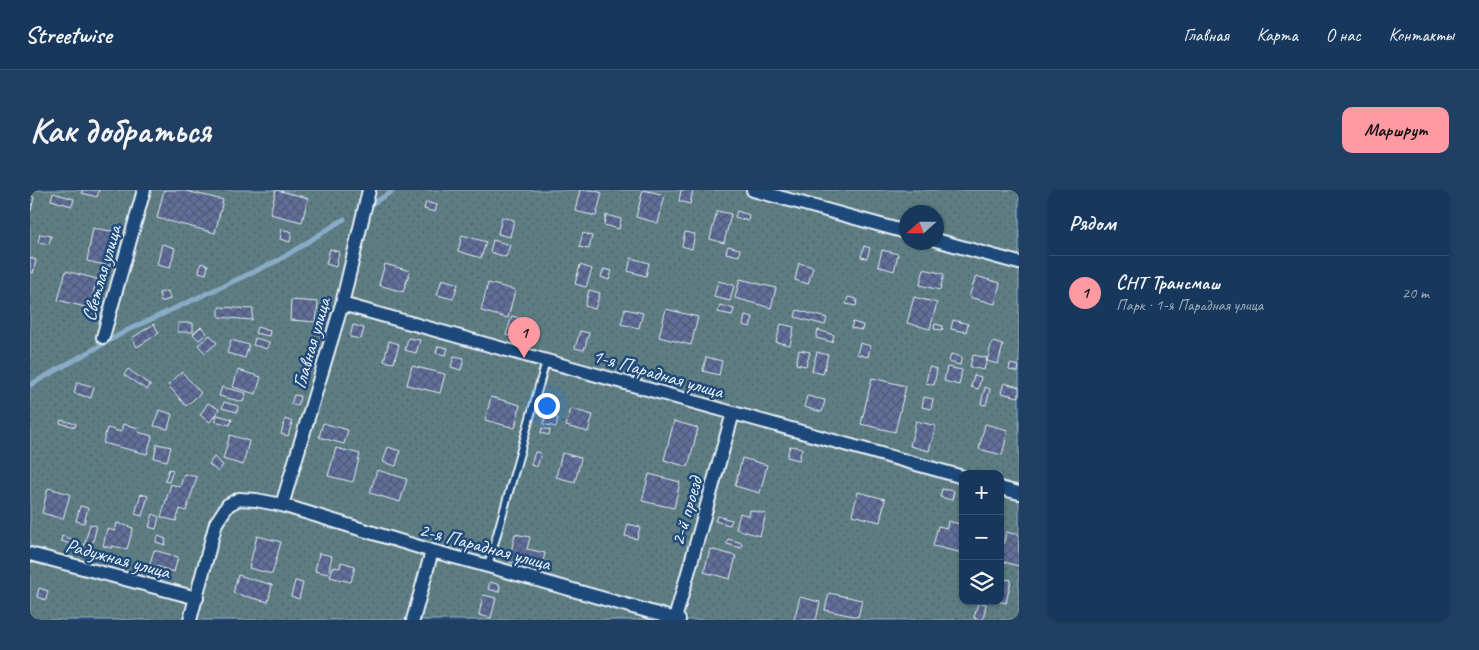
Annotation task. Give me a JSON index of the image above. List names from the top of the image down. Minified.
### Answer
{"streets":{"street":["Светлая улица","Главная улица","1-я Парадная улица","2-й проезд","2-я Парадная улица","Радужная улица"]},"crossings":[["Главная улица","1-я Парадная улица"],["Главная улица","2-я Парадная улица"],["1-я Парадная улица","2-й проезд"],["2-й проезд","2-я Парадная улица"],["2-я Парадная улица","Радужная улица"]],"north":"left","page":{"header":"Streetwise","nav":["Главная","Карта","О нас","Контакты"],"buttons":"Маршрут","title":"Как добраться","heading":"Рядом","list":[{"mark":"1","name":"СНТ Трансмаш","note":"Парк · 1-я Парадная улица","value":"20 m"}],"pins":"1","map_buttons":["+","−"]}}
